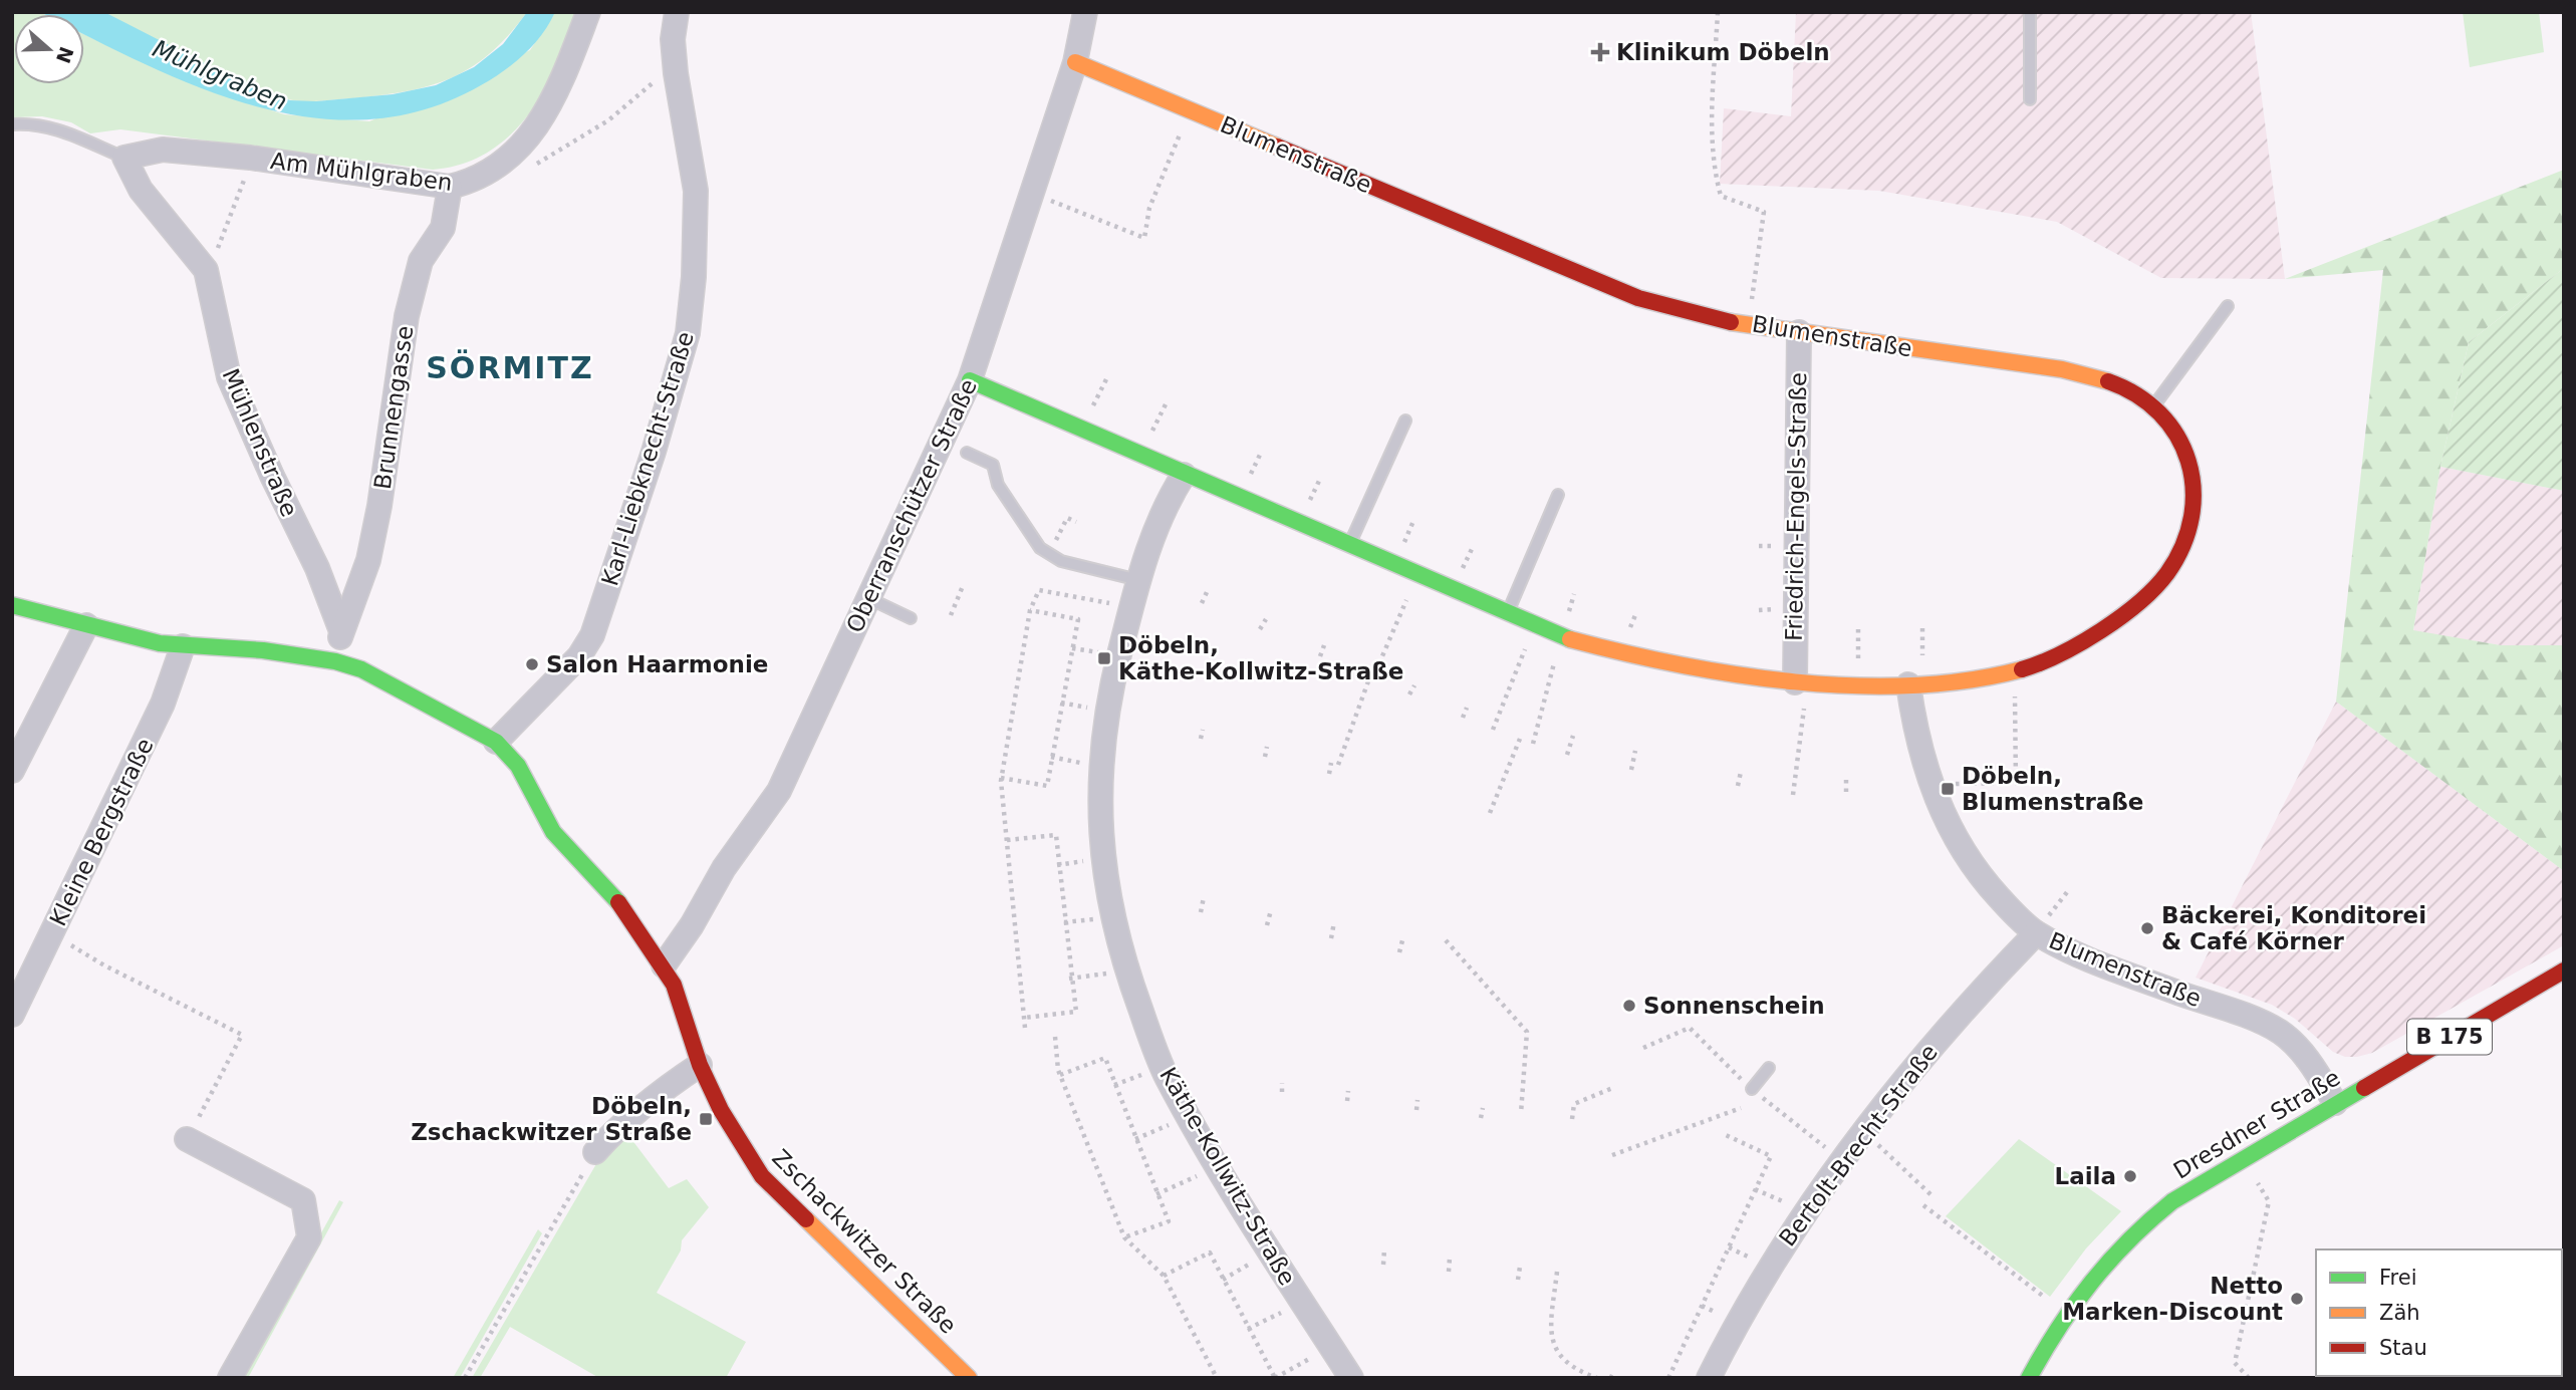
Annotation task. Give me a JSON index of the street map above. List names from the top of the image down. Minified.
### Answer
{"streets":{"street":["Blumenstraße","Am Mühlgraben","Brunnengasse","Mühlenstraße","Karl-Liebknecht-Straße","Oberranschützer Straße","Friedrich-Engels-Straße","Kleine Bergstraße","B 175","Dresdner Straße","Bertolt-Brecht-Straße","Käthe-Kollwitz-Straße","Zschackwitzer Straße"]},"crossings":[["Blumenstraße","Oberranschützer Straße"],["Blumenstraße","Friedrich-Engels-Straße"],["Blumenstraße","Dresdner Straße"],["Blumenstraße","Bertolt-Brecht-Straße"],["Blumenstraße","Käthe-Kollwitz-Straße"],["Am Mühlgraben","Brunnengasse"],["Am Mühlgraben","Mühlenstraße"],["Brunnengasse","Mühlenstraße"],["Karl-Liebknecht-Straße","Zschackwitzer Straße"],["Oberranschützer Straße","Zschackwitzer Straße"]],"districts":["SÖRMITZ"],"water":["Mühlgraben"],"places":{"health":["Klinikum Döbeln"],"transit":["Döbeln, Käthe-Kollwitz-Straße","Döbeln, Blumenstraße","Döbeln, Zschackwitzer Straße"],"other":["Salon Haarmonie","Bäckerei, Konditorei & Café Körner","Sonnenschein","Laila","Netto Marken-Discount"]},"legend":["Frei","Zäh","Stau"],"north":"right"}
